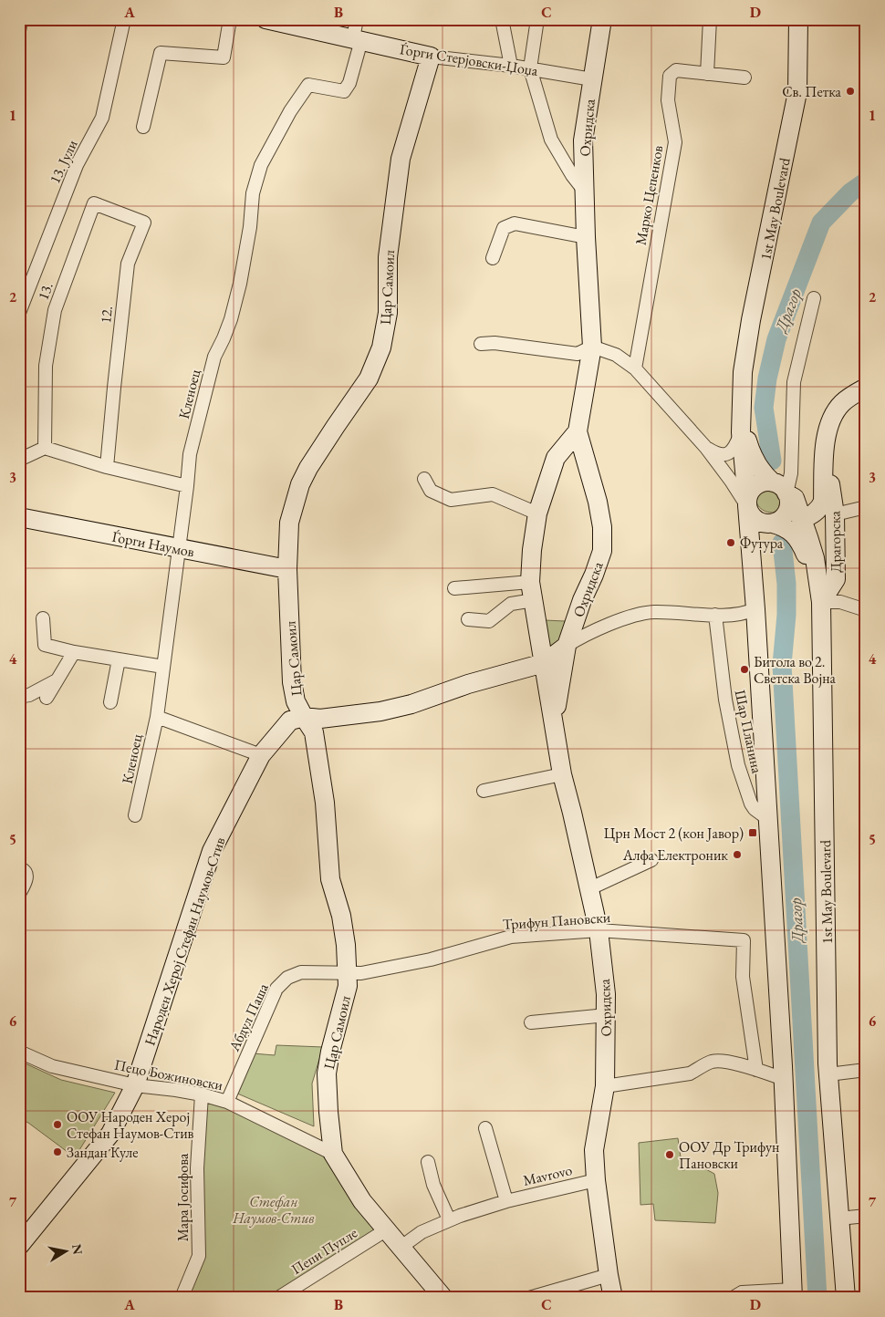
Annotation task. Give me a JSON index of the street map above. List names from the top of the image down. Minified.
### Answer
{"streets":{"street":["Ѓорги Стерјовски-Џоџа","Охридска","13. Јули","Марко Цепенков","1st May Boulevard","Цар Самоил","13.","12.","Кленоец","Драгорска","Ѓорги Наумов","Шар Планина","Трифун Пановски","Народен Херој Стефан Наумов-Стив","Абдул Паша","Пецо Божиновски","Mavrovo","Мара Јосифова","Пепи Пупле"]},"crossings":[["Ѓорги Стерјовски-Џоџа","Охридска"],["Ѓорги Стерјовски-Џоџа","Цар Самоил"],["Ѓорги Стерјовски-Џоџа","Кленоец"],["Охридска","Трифун Пановски"],["Охридска","Mavrovo"],["1st May Boulevard","Драгорска"],["1st May Boulevard","Шар Планина"],["Цар Самоил","Ѓорги Наумов"],["Цар Самоил","Трифун Пановски"],["Цар Самоил","Народен Херој Стефан Наумов-Стив"],["Цар Самоил","Абдул Паша"],["Цар Самоил","Пецо Божиновски"],["Цар Самоил","Mavrovo"],["Цар Самоил","Пепи Пупле"],["13.","12."],["Кленоец","Ѓорги Наумов"],["Трифун Пановски","Абдул Паша"],["Народен Херој Стефан Наумов-Стив","Пецо Божиновски"],["Абдул Паша","Пецо Божиновски"],["Пецо Божиновски","Мара Јосифова"]],"water":["Драгор"],"parks":["Стефан Наумов-Стив"],"places":{"other":["Св. Петка","Футура","Битола во 2. Светска Војна","Алфа Електроник","ООУ Народен Херој Стефан Наумов-Стив","Зандан Куле","ООУ Др Трифун Пановски"],"transit":["Црн Мост 2 (кон Јавор)"]},"north":"right","grid":{"columns":["A","B","C","D"],"rows":["1","2","3","4","5","6","7"]}}
